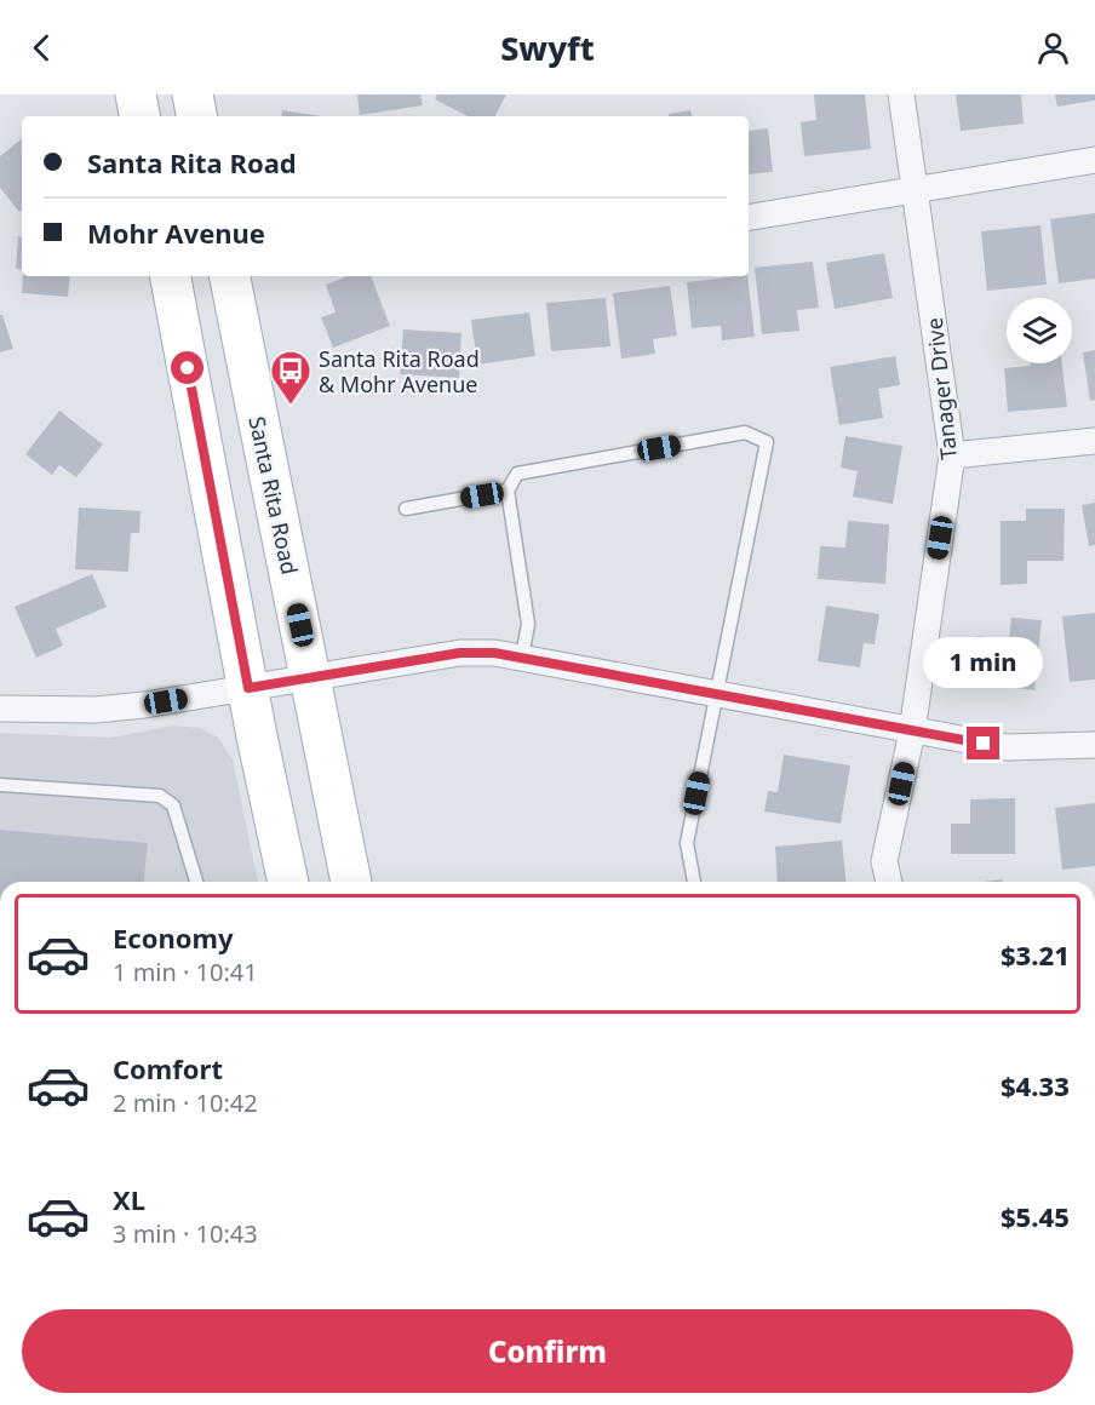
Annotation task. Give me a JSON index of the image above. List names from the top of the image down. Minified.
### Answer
{"streets":{"main road":["Santa Rita Road"],"street":["Tanager Drive"]},"places":{"bus stop":["Santa Rita Road & Mohr Avenue"]},"page":{"header":"Swyft","banner":["Santa Rita Road","Mohr Avenue"],"bubble":"1 min","list":[{"name":"Economy","note":"1 min · 10:41","value":"$3.21"},{"name":"Comfort","note":"2 min · 10:42","value":"$4.33"},{"name":"XL","note":"3 min · 10:43","value":"$5.45"}],"buttons":"Confirm"}}
